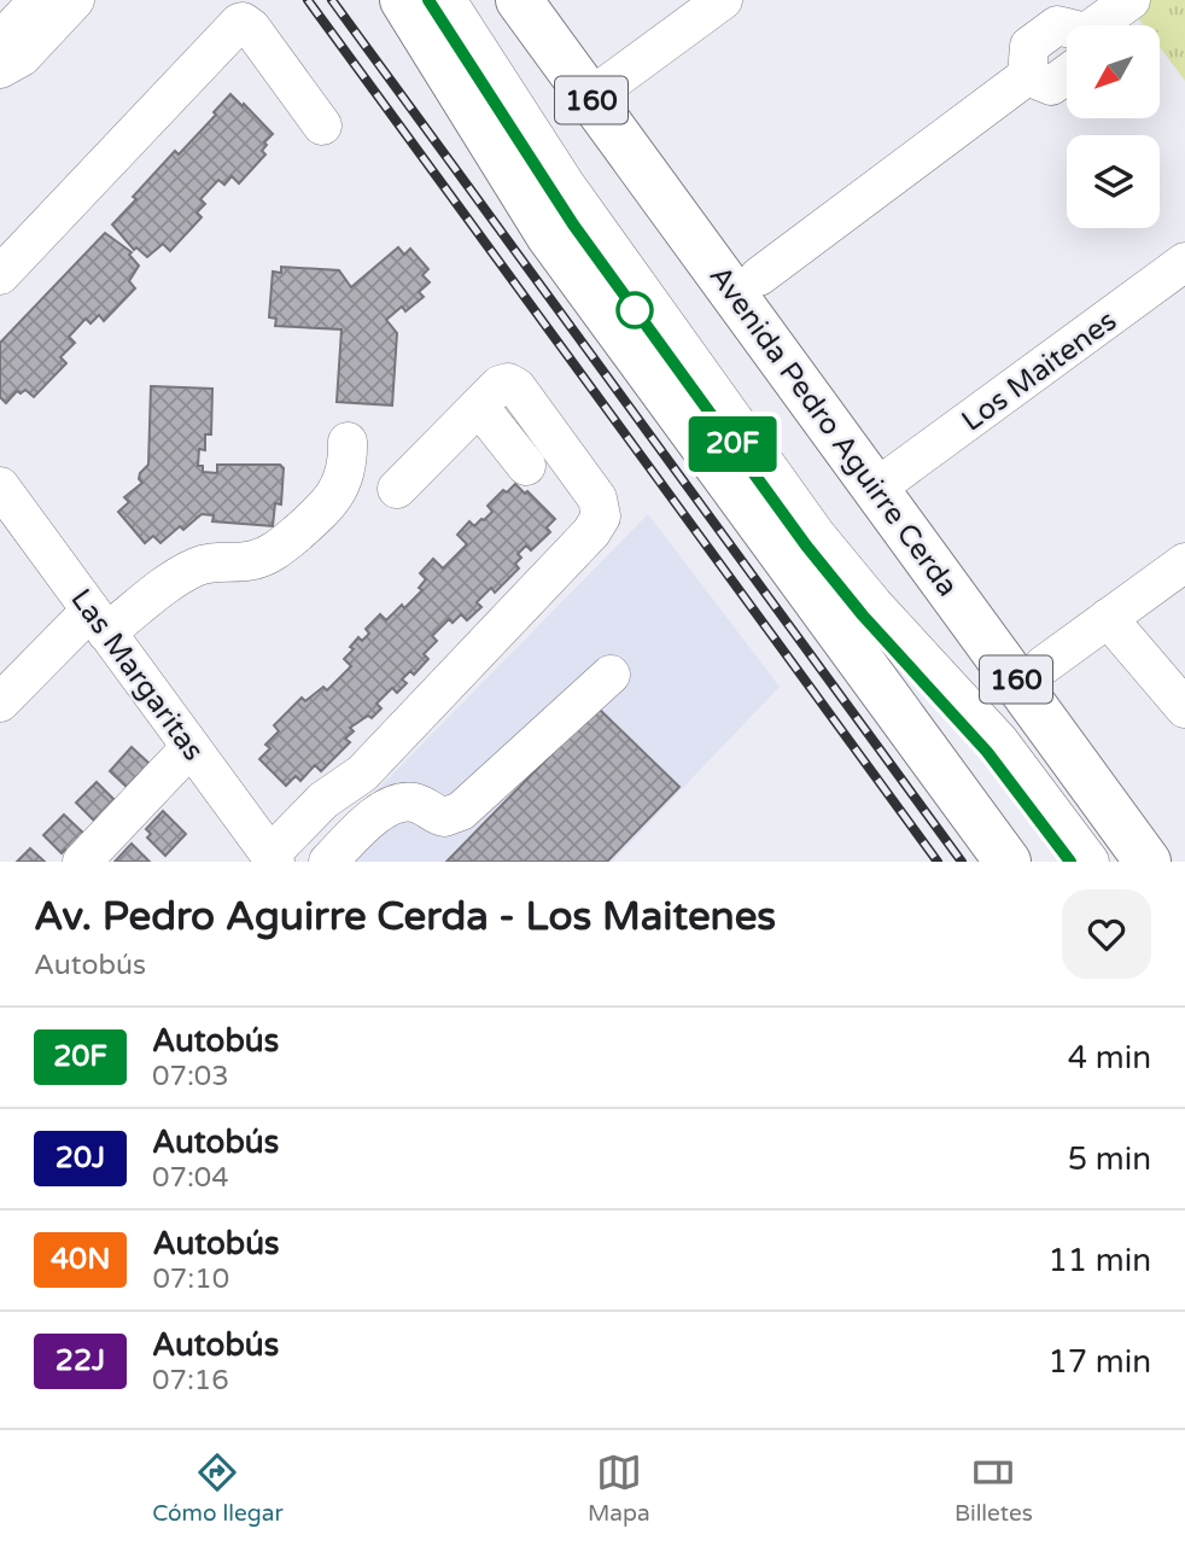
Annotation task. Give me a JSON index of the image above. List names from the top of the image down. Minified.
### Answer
{"streets":{"highway":["160","Avenida Pedro Aguirre Cerda"],"street":["Los Maitenes","Las Margaritas"]},"lines":["bus line 20F"],"north":"bottom left","page":{"on_map":"20F","heading":["Av. Pedro Aguirre Cerda - Los Maitenes","Autobús"],"list":[{"mark":"20F","name":"Autobús","note":"07:03","value":"4 min"},{"mark":"20J","name":"Autobús","note":"07:04","value":"5 min"},{"mark":"40N","name":"Autobús","note":"07:10","value":"11 min"},{"mark":"22J","name":"Autobús","note":"07:16","value":"17 min"}],"tabs":["Cómo llegar","Mapa","Billetes"]}}
